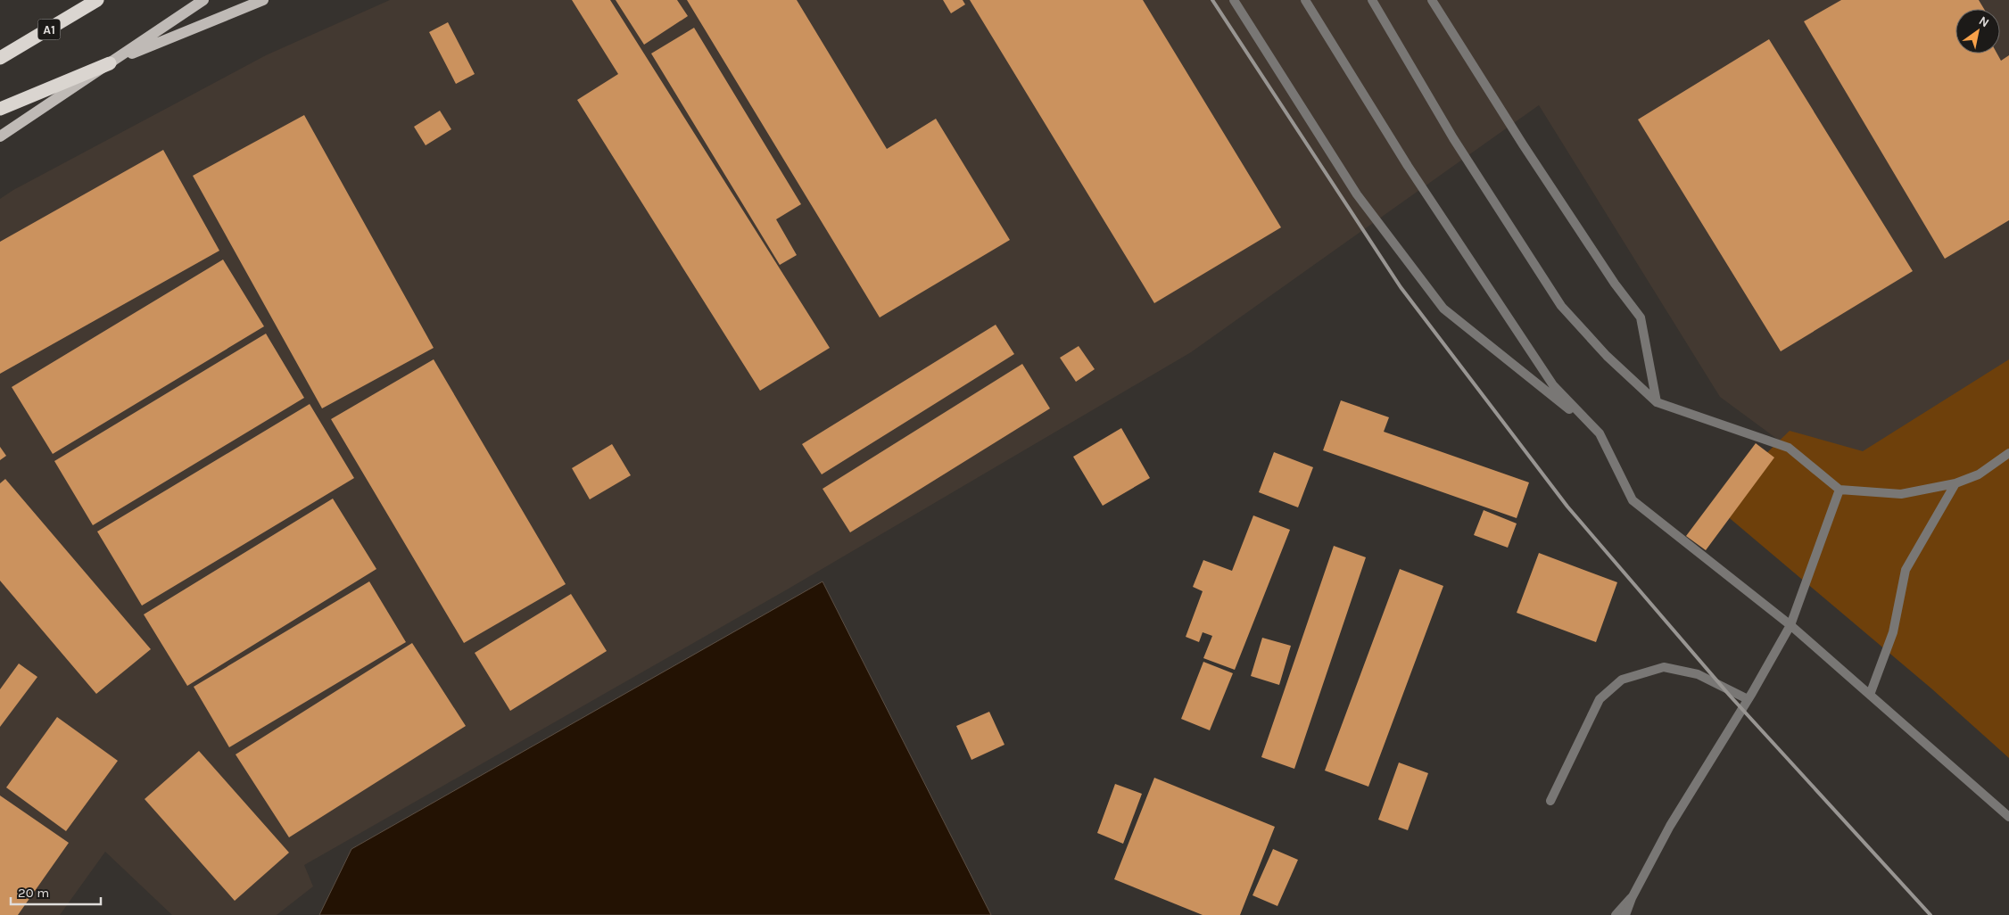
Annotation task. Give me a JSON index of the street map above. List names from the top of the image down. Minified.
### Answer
{"streets":{"highway":["A1"]},"scale_bar":"20 m","north":"top right"}
